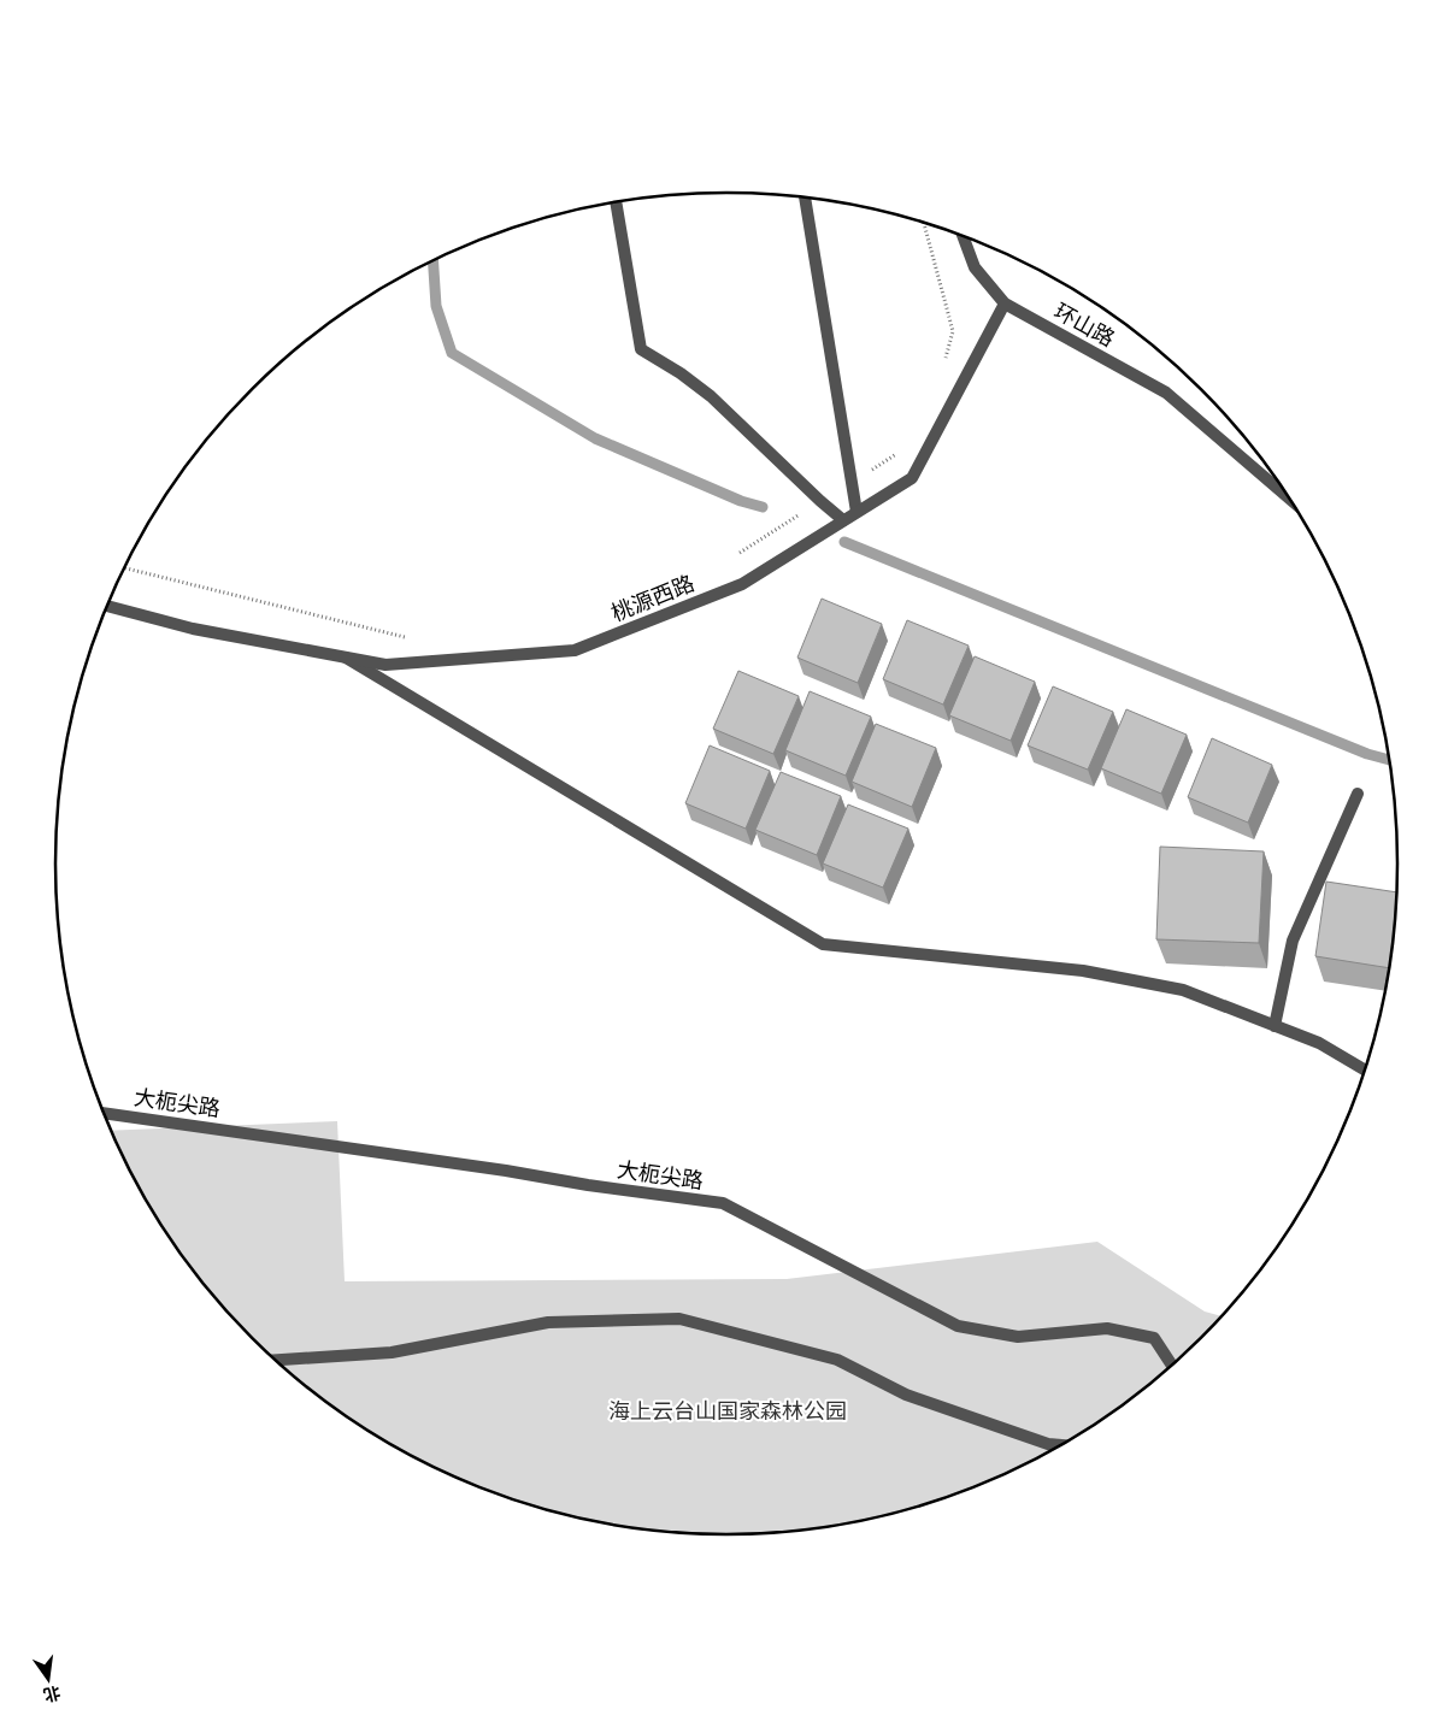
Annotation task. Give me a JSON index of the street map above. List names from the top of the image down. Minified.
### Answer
{"streets":{"street":["环山路","桃源西路","大枙尖路"]},"crossings":[["环山路","桃源西路"]],"parks":["海上云台山国家森林公园"],"north":"bottom"}
